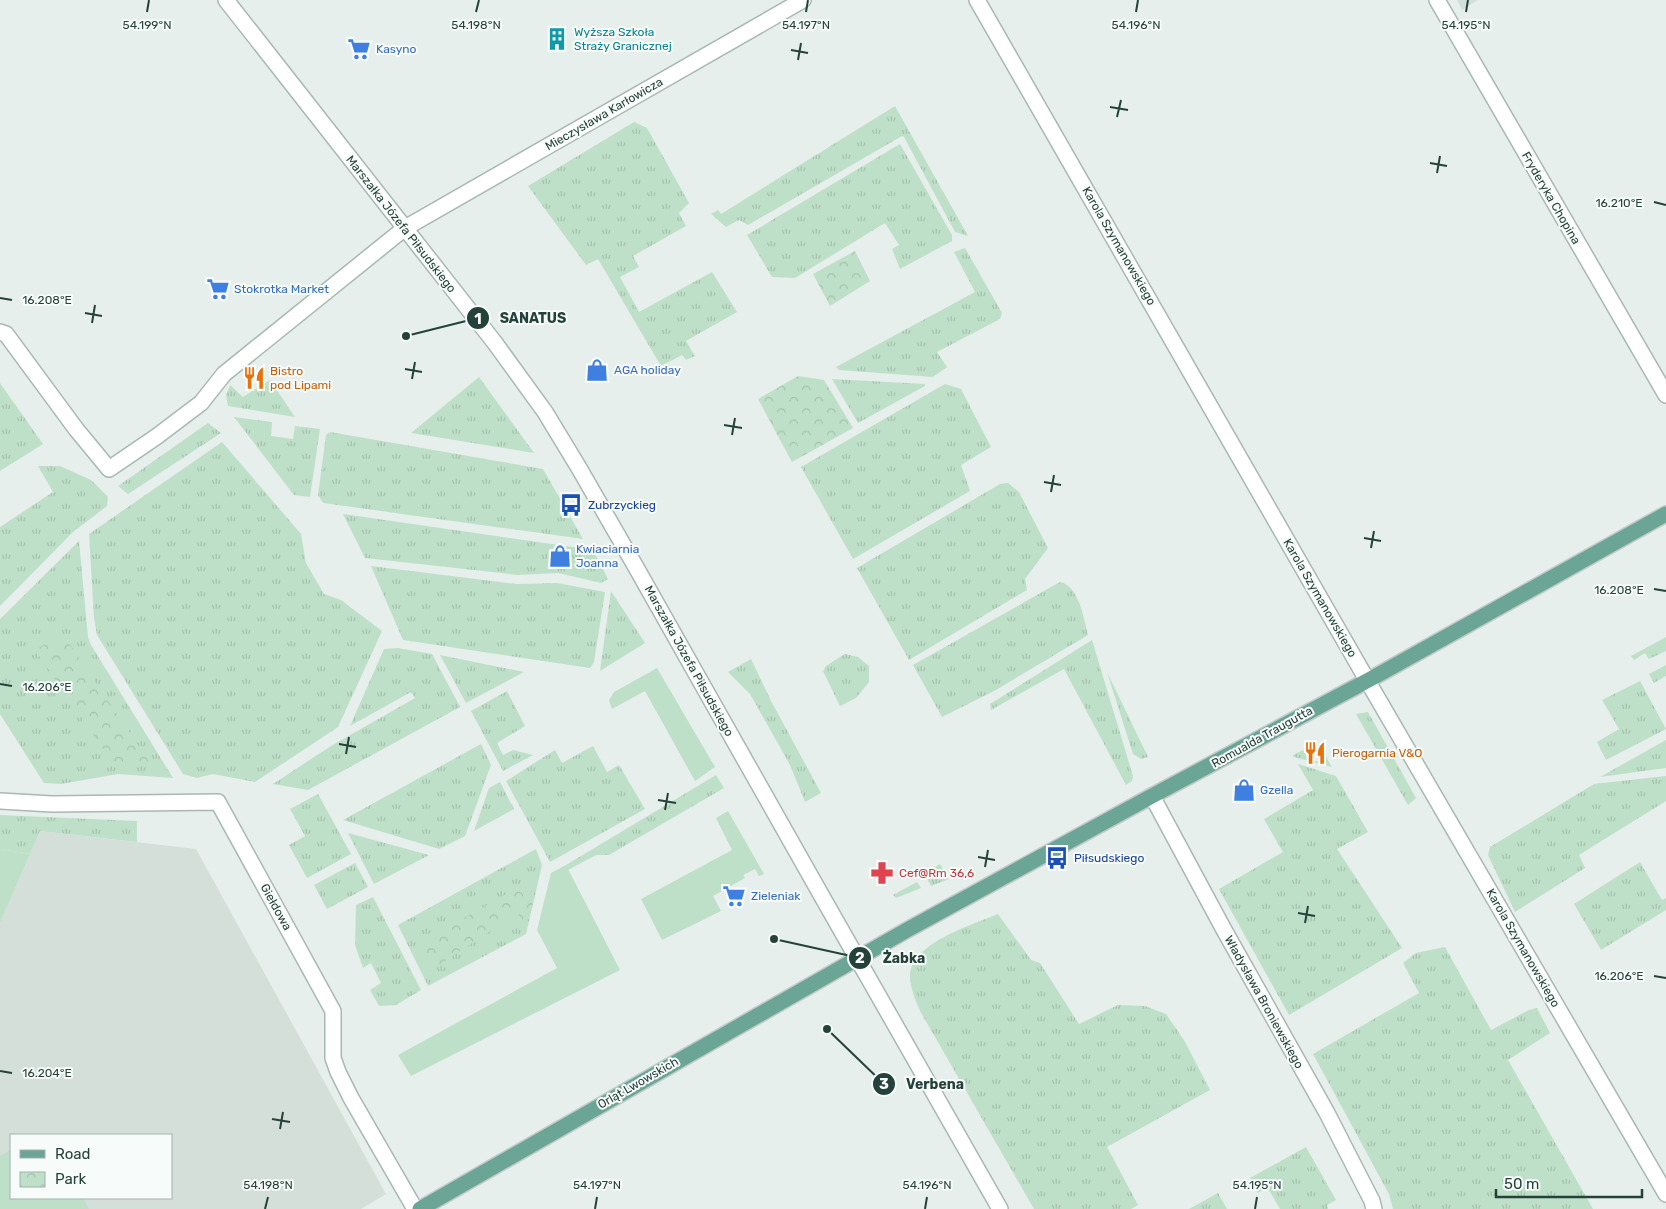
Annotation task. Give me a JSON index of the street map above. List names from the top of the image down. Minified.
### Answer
{"streets":{"main road":["Romualda Traugutta","Orląt Lwowskich"],"street":["Mieczysława Karłowicza","Fryderyka Chopina","Marszałka Józefa Piłsudskiego","Karola Szymanowskiego","Giełdowa","Władysława Broniewskiego"]},"crossings":[["Mieczysława Karłowicza","Marszałka Józefa Piłsudskiego"],["Marszałka Józefa Piłsudskiego","Romualda Traugutta"],["Marszałka Józefa Piłsudskiego","Orląt Lwowskich"],["Karola Szymanowskiego","Romualda Traugutta"],["Romualda Traugutta","Władysława Broniewskiego"],["Romualda Traugutta","Orląt Lwowskich"]],"places":{"building":["Wyższa Szkoła Straży Granicznej"],"supermarket":["Kasyno","Stokrotka Market","Zieleniak"],"other":["SANATUS","Żabka","Verbena"],"shop":["AGA holiday","Kwiaciarnia Joanna","Gzella"],"restaurant":["Bistro pod Lipami","Pierogarnia V&O"],"bus stop":["Zubrzyckieg","Piłsudskiego"],"pharmacy":["Cef@Rm 36,6"]},"legend":["Road","Park"],"scale_bar":"50 m","coordinates":["54.199°N","54.198°N","54.197°N","54.196°N","54.195°N","16.210°E","16.208°E","16.206°E","16.204°E"]}
